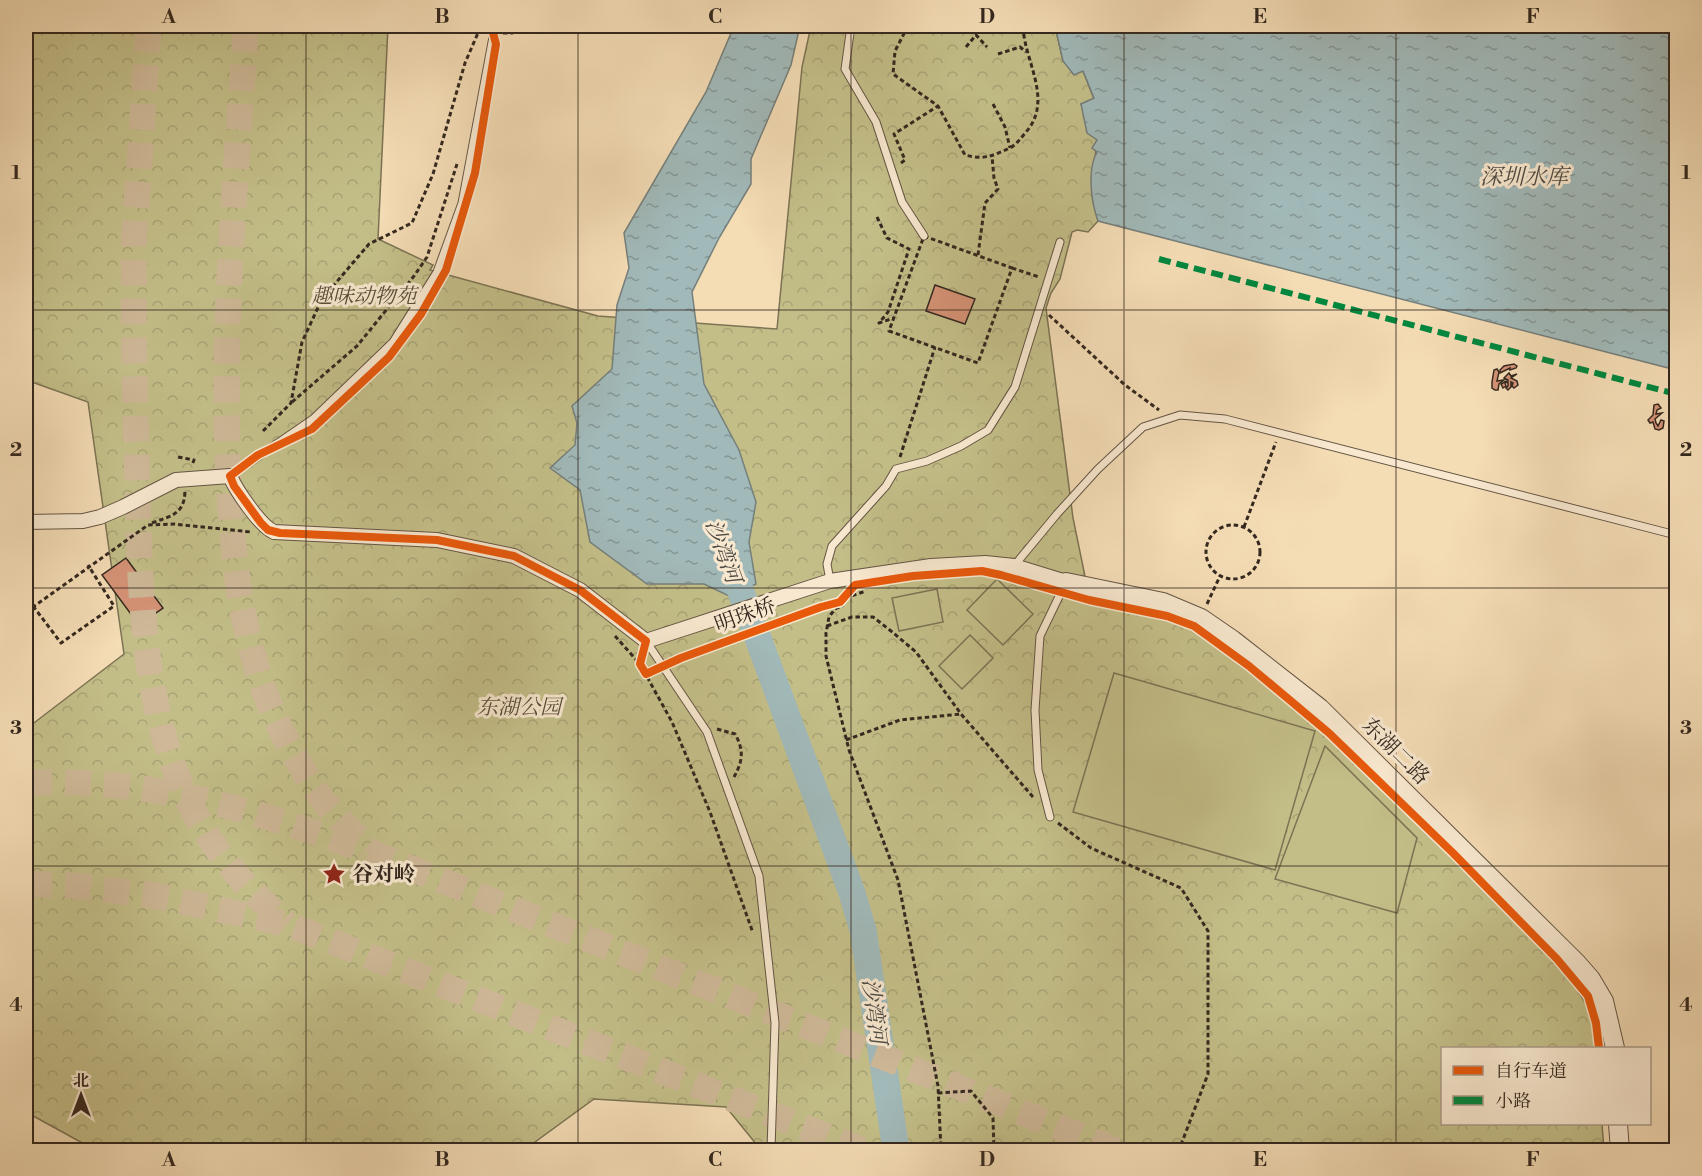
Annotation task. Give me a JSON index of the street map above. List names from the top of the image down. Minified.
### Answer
{"streets":{"street":["明珠桥","东湖二路"]},"crossings":[["明珠桥","东湖二路"]],"water":["深圳水库","沙湾河"],"parks":["趣味动物苑","东湖公园"],"places":{"place":["谷对岭"]},"legend":["自行车道","小路"],"north":"top","grid":{"columns":["A","B","C","D","E","F"],"rows":["1","2","3","4"]}}
